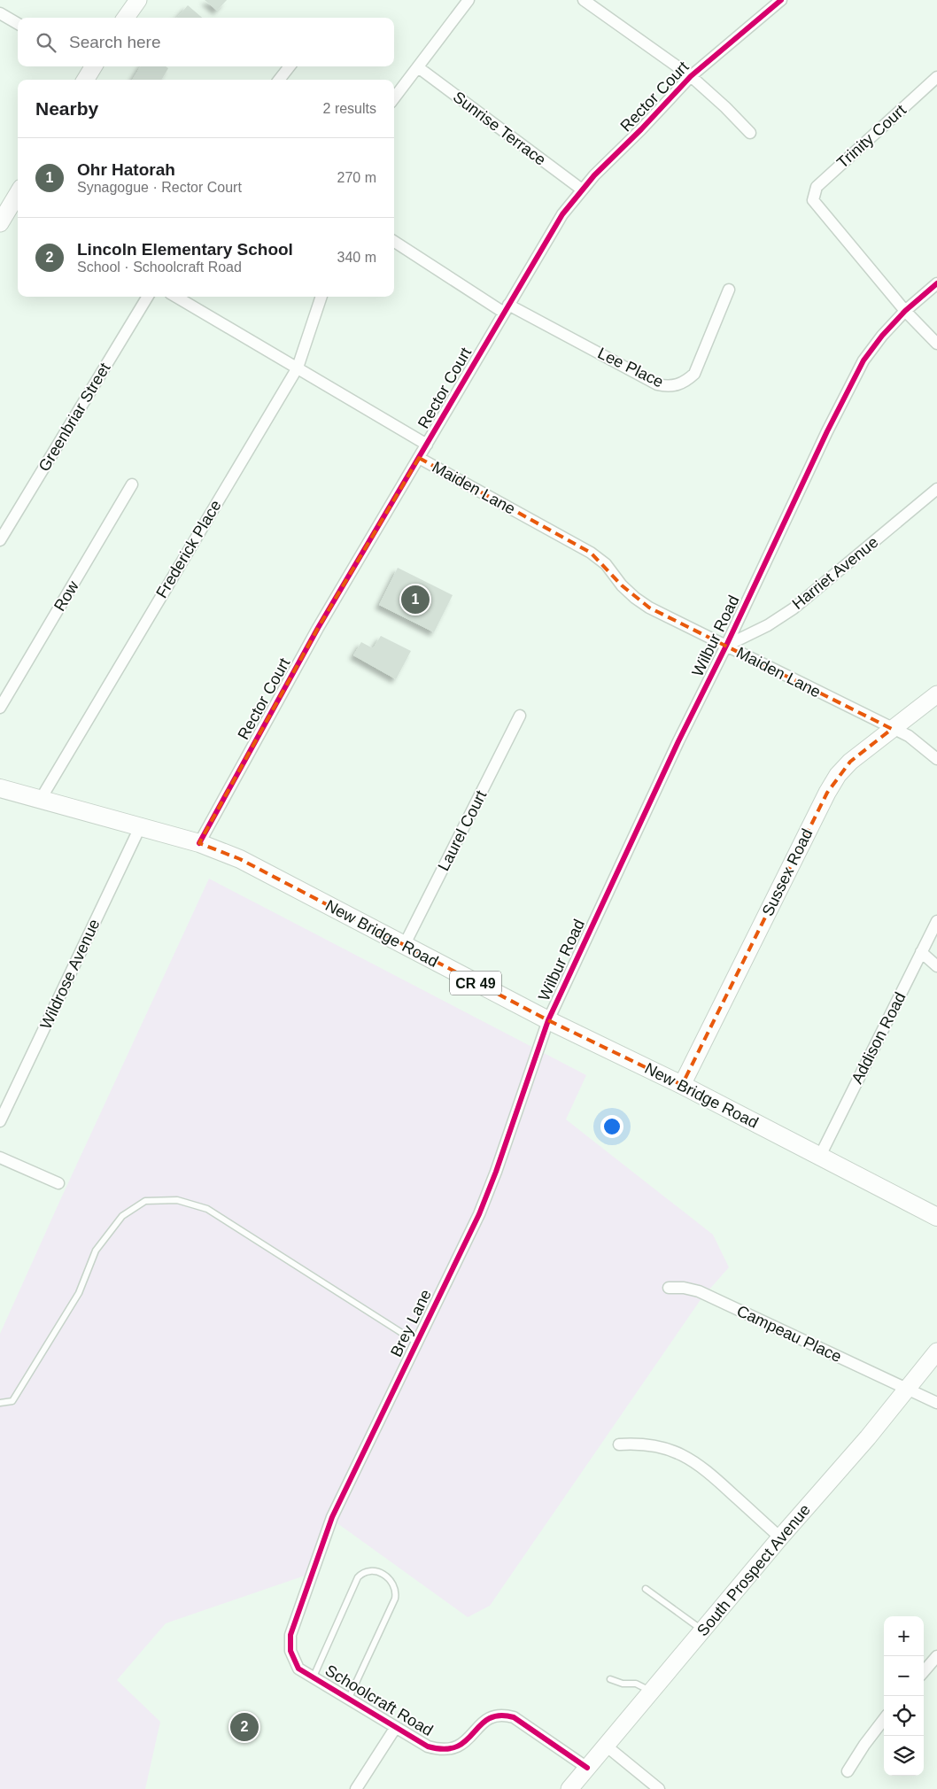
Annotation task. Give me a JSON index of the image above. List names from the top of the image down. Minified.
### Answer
{"streets":{"main road":["New Bridge Road","CR 49"],"street":["Rector Court","Sunrise Terrace","Trinity Court","Lee Place","Greenbriar Street","Maiden Lane","Frederick Place","Harriet Avenue","Row","Wilbur Road","Laurel Court","Sussex Road","Wildrose Avenue","Addison Road","Brey Lane","Campeau Place","South Prospect Avenue","Schoolcraft Road"]},"crossings":[["Rector Court","Sunrise Terrace"],["Rector Court","Lee Place"],["Rector Court","Maiden Lane"],["Rector Court","New Bridge Road"],["Trinity Court","Wilbur Road"],["Maiden Lane","Frederick Place"],["Maiden Lane","Harriet Avenue"],["Maiden Lane","Wilbur Road"],["Maiden Lane","Sussex Road"],["Frederick Place","New Bridge Road"],["Harriet Avenue","Wilbur Road"],["Wilbur Road","New Bridge Road"],["Wilbur Road","Brey Lane"],["Laurel Court","New Bridge Road"],["Sussex Road","New Bridge Road"],["New Bridge Road","Wildrose Avenue"],["New Bridge Road","Addison Road"],["New Bridge Road","Brey Lane"],["Brey Lane","Schoolcraft Road"],["Campeau Place","South Prospect Avenue"],["South Prospect Avenue","Schoolcraft Road"]],"page":{"search":"Search here","heading":["Nearby","2 results"],"list":[{"mark":"1","name":"Ohr Hatorah","note":"Synagogue · Rector Court","value":"270 m"},{"mark":"2","name":"Lincoln Elementary School","note":"School · Schoolcraft Road","value":"340 m"}],"pins":["1","2"],"map_buttons":["+","−"]}}
